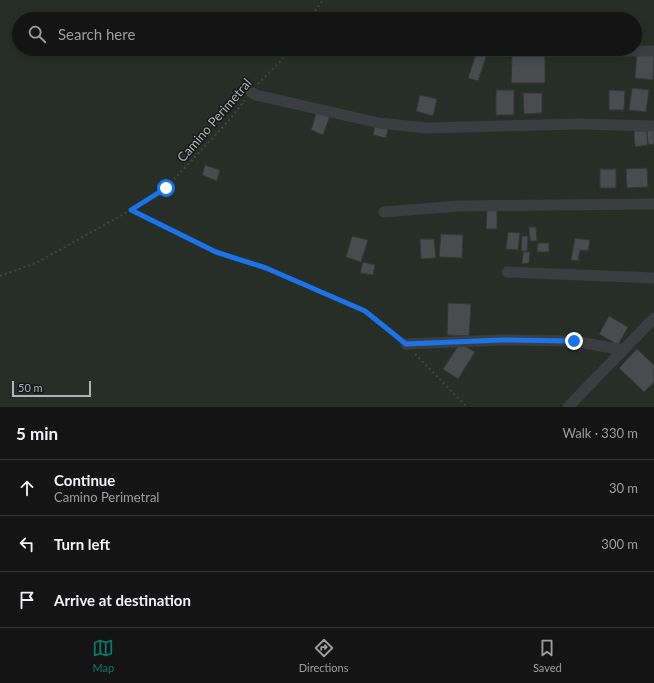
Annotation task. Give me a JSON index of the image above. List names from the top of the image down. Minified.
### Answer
{"streets":{"path":["Camino Perimetral"]},"scale_bar":"50 m","page":{"search":"Search here","scale":"50 m","heading":["5 min","Walk · 330 m"],"list":[["Continue","Camino Perimetral","30 m"],["Turn left","300 m"],"Arrive at destination"],"nav":["Map","Directions","Saved"]}}
